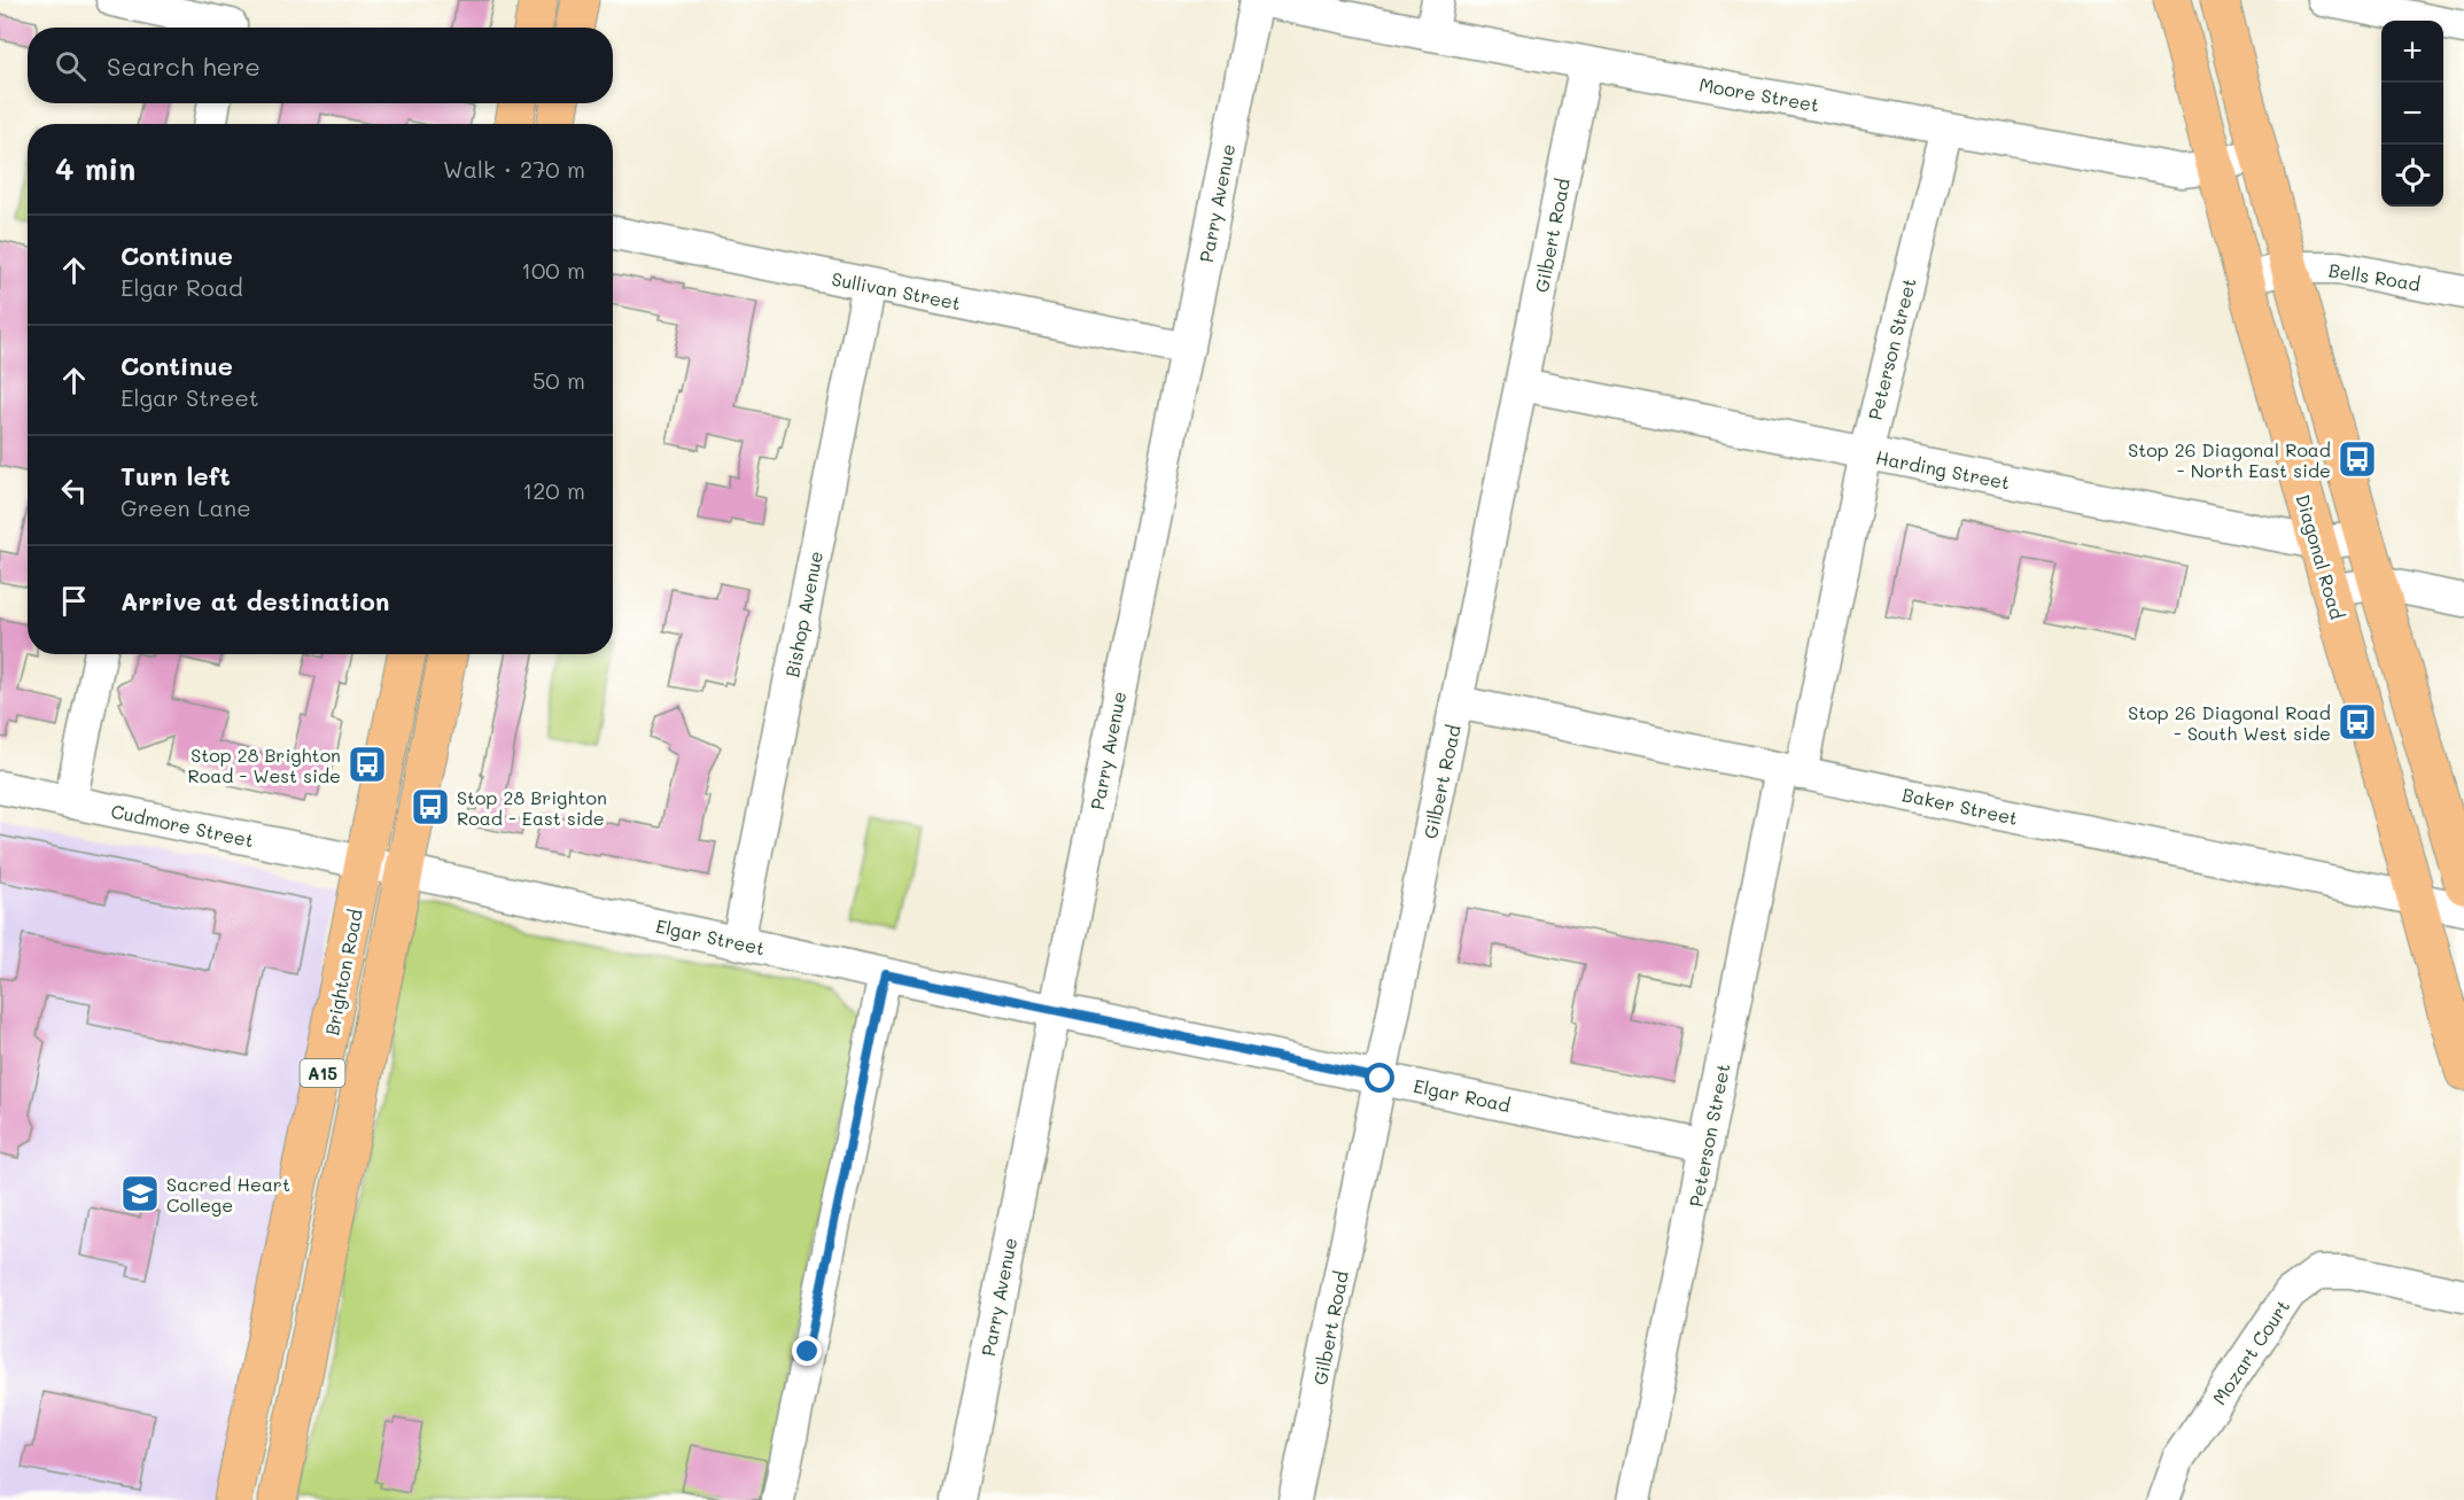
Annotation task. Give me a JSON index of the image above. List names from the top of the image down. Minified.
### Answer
{"streets":{"main road":["Diagonal Road","Brighton Road","A15"],"street":["Moore Street","Parry Avenue","Gilbert Road","Bells Road","Sullivan Street","Peterson Street","Harding Street","Bishop Avenue","Baker Street","Cudmore Street","Elgar Street","Elgar Road","Mozart Court"]},"crossings":[["Moore Street","Parry Avenue"],["Moore Street","Gilbert Road"],["Moore Street","Peterson Street"],["Moore Street","Diagonal Road"],["Parry Avenue","Sullivan Street"],["Parry Avenue","Elgar Street"],["Parry Avenue","Elgar Road"],["Gilbert Road","Harding Street"],["Gilbert Road","Baker Street"],["Gilbert Road","Elgar Road"],["Bells Road","Diagonal Road"],["Sullivan Street","Bishop Avenue"],["Peterson Street","Harding Street"],["Peterson Street","Baker Street"],["Peterson Street","Elgar Road"],["Harding Street","Diagonal Road"],["Diagonal Road","Baker Street"],["Bishop Avenue","Elgar Street"],["Cudmore Street","Elgar Street"],["Cudmore Street","Brighton Road"],["Elgar Street","Brighton Road"],["Elgar Street","Elgar Road"]],"places":{"bus stop":["Stop 26 Diagonal Road - North East side","Stop 26 Diagonal Road - South West side","Stop 28 Brighton Road - West side","Stop 28 Brighton Road - East side"],"school or university":["Sacred Heart College"]},"page":{"map_buttons":["+","−"],"search":"Search here","heading":["4 min","Walk · 270 m"],"list":[["Continue","Elgar Road","100 m"],["Continue","Elgar Street","50 m"],["Turn left","Green Lane","120 m"],"Arrive at destination"]}}
